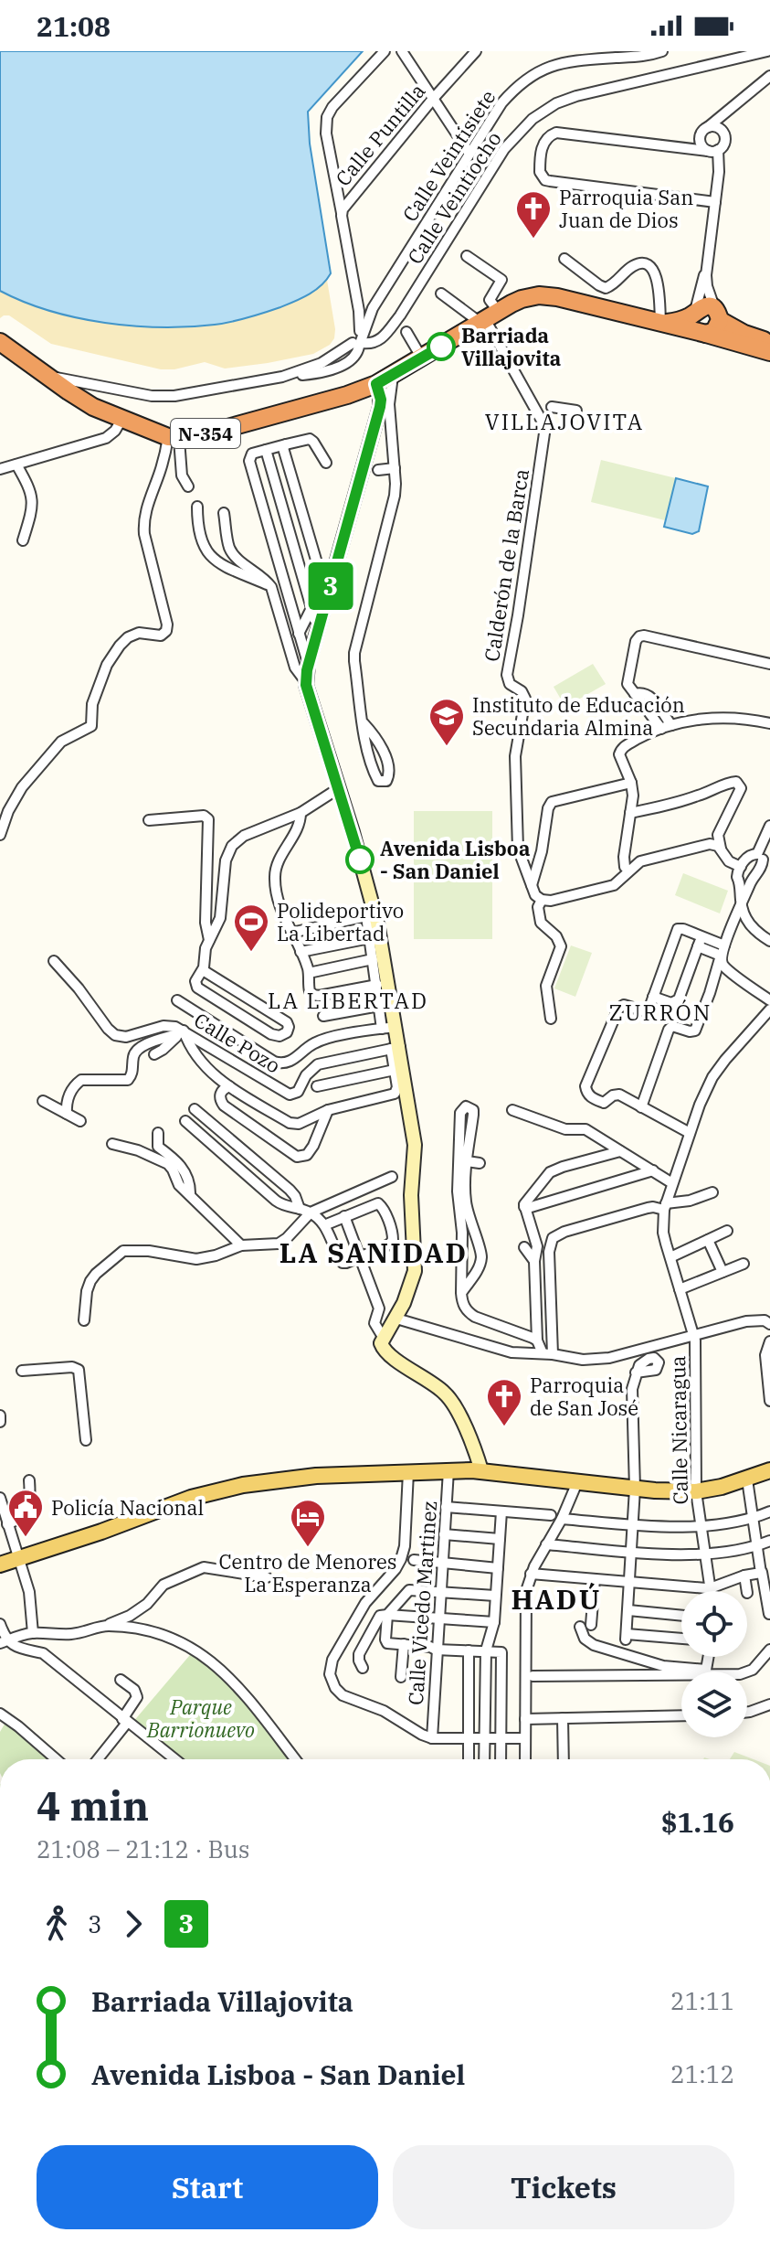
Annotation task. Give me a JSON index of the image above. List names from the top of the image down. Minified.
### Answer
{"streets":{"highway":["N-354"],"street":["Calle Puntilla","Calle Veintisiete","Calle Veintiocho","Calderón de la Barca","Calle Pozo","Calle Nicaragua","Calle Vicedo Martinez"]},"crossings":[["Calle Puntilla","Calle Veintisiete"],["Calle Puntilla","Calle Veintiocho"],["Calle Veintisiete","Calle Veintiocho"],["N-354","Calderón de la Barca"]],"districts":["VILLAJOVITA","LA LIBERTAD","ZURRÓN","LA SANIDAD","HADÚ"],"parks":["Parque Barrionuevo"],"places":{"church":["Parroquia San Juan de Dios","Parroquia de San José"],"other":["Barriada Villajovita","Avenida Lisboa - San Daniel"],"school or university":["Instituto de Educación Secundaria Almina"],"sports":["Polideportivo La Libertad"],"public building":["Policía Nacional"],"hotel":["Centro de Menores La Esperanza"]},"lines":["bus line 3"],"page":{"status":"21:08","on_map":"3","heading":["4 min","21:08 – 21:12 · Bus","$1.16"],"legs":["3","3"],"list":[{"name":"Barriada Villajovita","value":"21:11"},{"name":"Avenida Lisboa - San Daniel","value":"21:12"}],"buttons":["Start","Tickets"]}}
